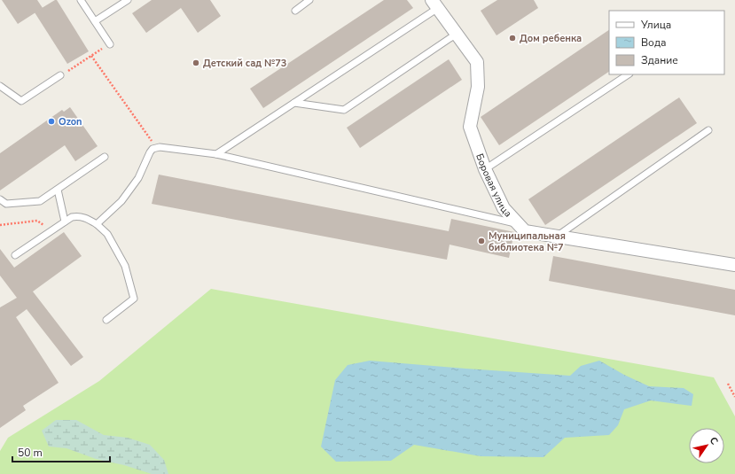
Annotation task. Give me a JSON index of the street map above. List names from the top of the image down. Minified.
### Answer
{"streets":{"street":["Боровая улица"]},"places":["Дом ребенка","Детский сад №73","Ozon","Муниципальная библиотека №7"],"legend":["Улица","Вода","Здание"],"scale_bar":"50 m","north":"top right"}
